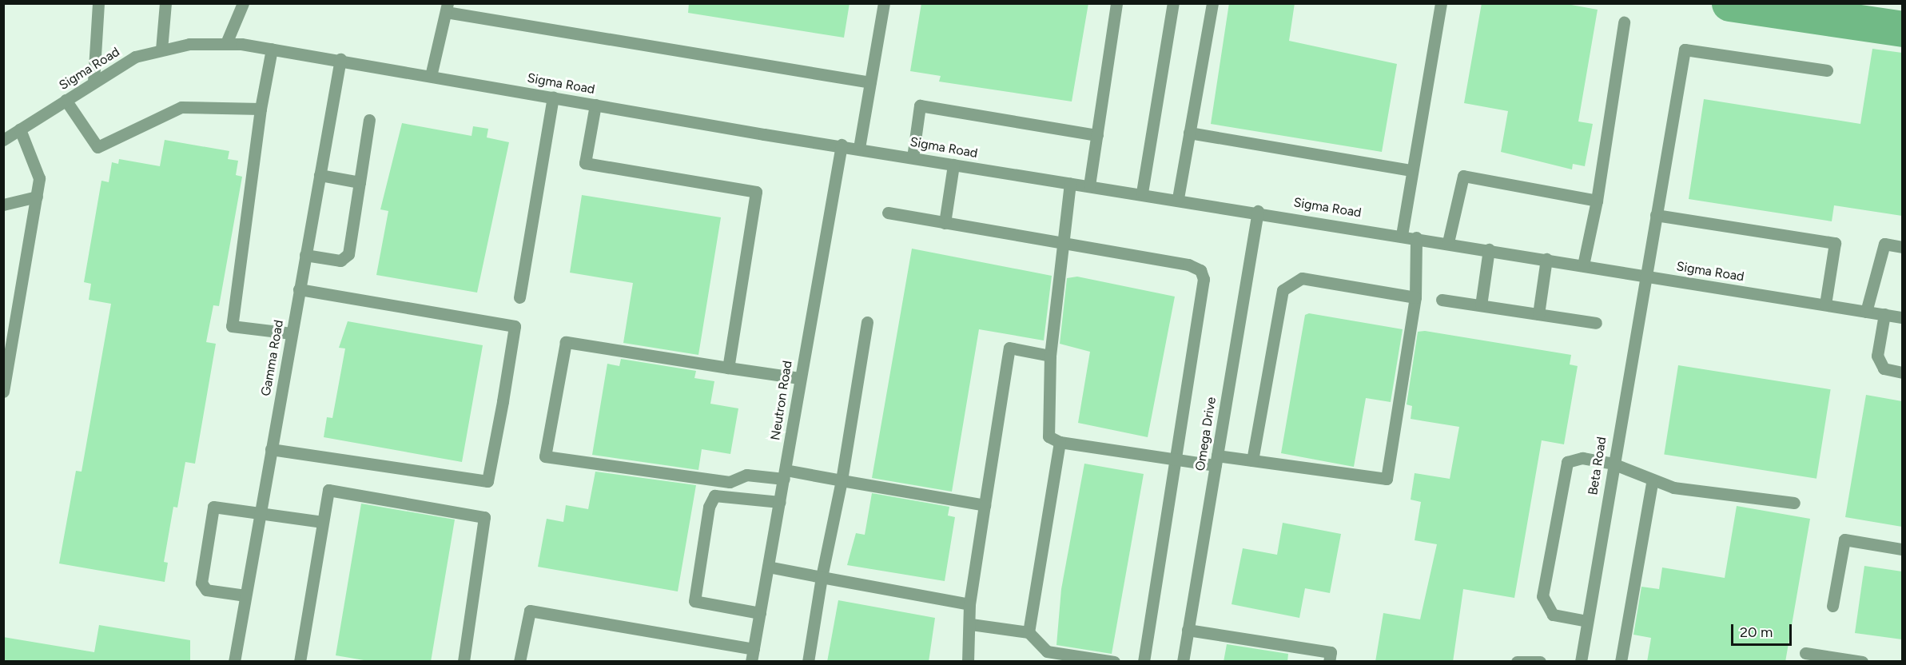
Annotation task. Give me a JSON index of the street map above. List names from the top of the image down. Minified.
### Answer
{"streets":{"street":["Sigma Road","Gamma Road","Neutron Road","Omega Drive","Beta Road"]},"crossings":[["Sigma Road","Gamma Road"],["Sigma Road","Neutron Road"],["Sigma Road","Omega Drive"],["Sigma Road","Beta Road"]],"scale_bar":"20 m"}
